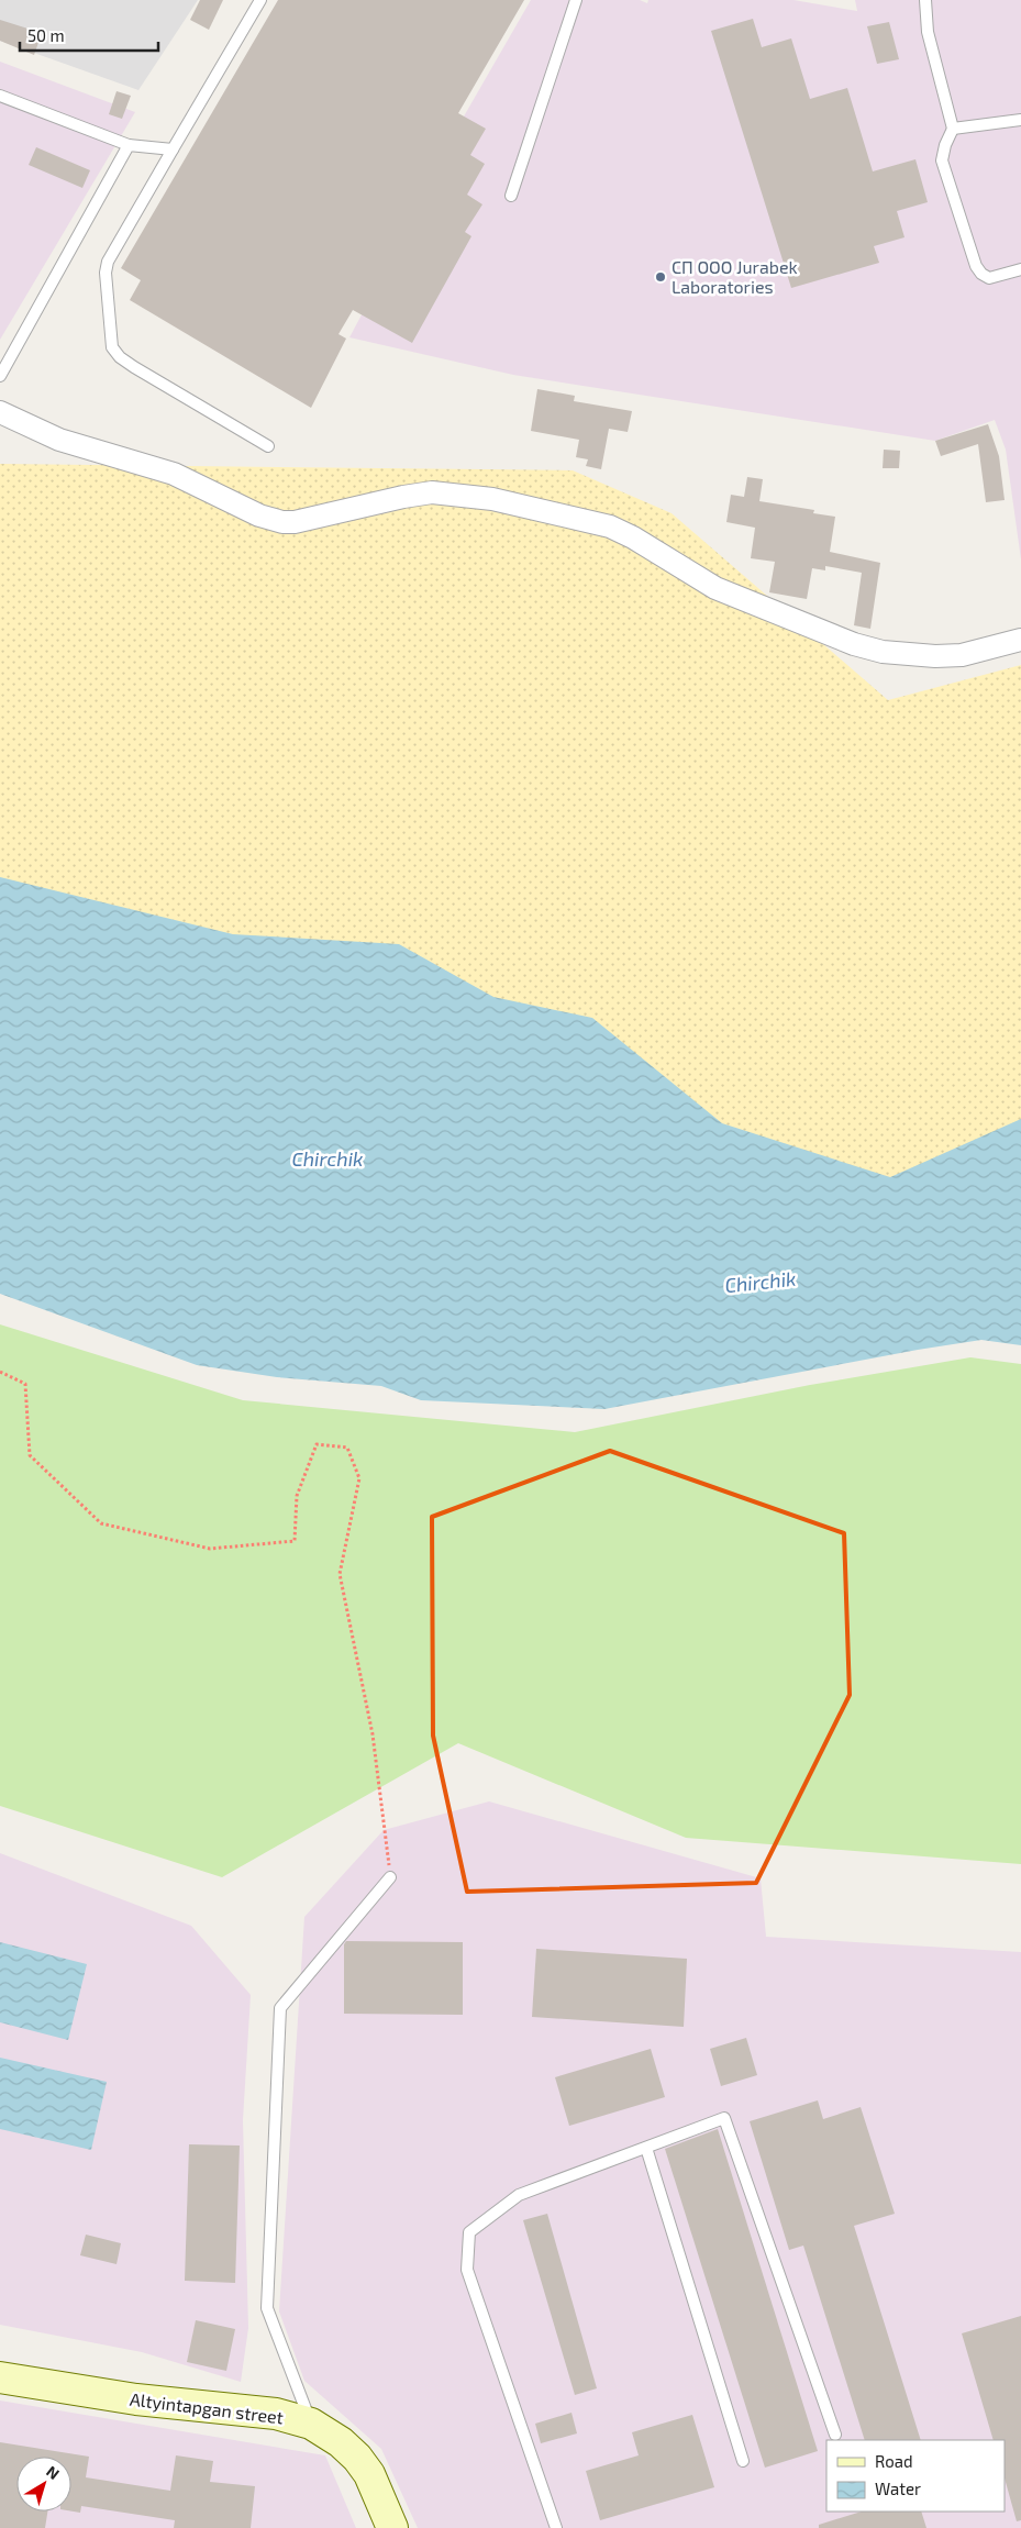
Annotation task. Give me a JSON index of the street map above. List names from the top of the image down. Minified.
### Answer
{"streets":{"street":["Altyintapgan street"]},"water":["Chirchik"],"places":["СП ООО Jurabek Laboratories"],"legend":["Road","Water"],"scale_bar":"50 m","north":"top right"}
